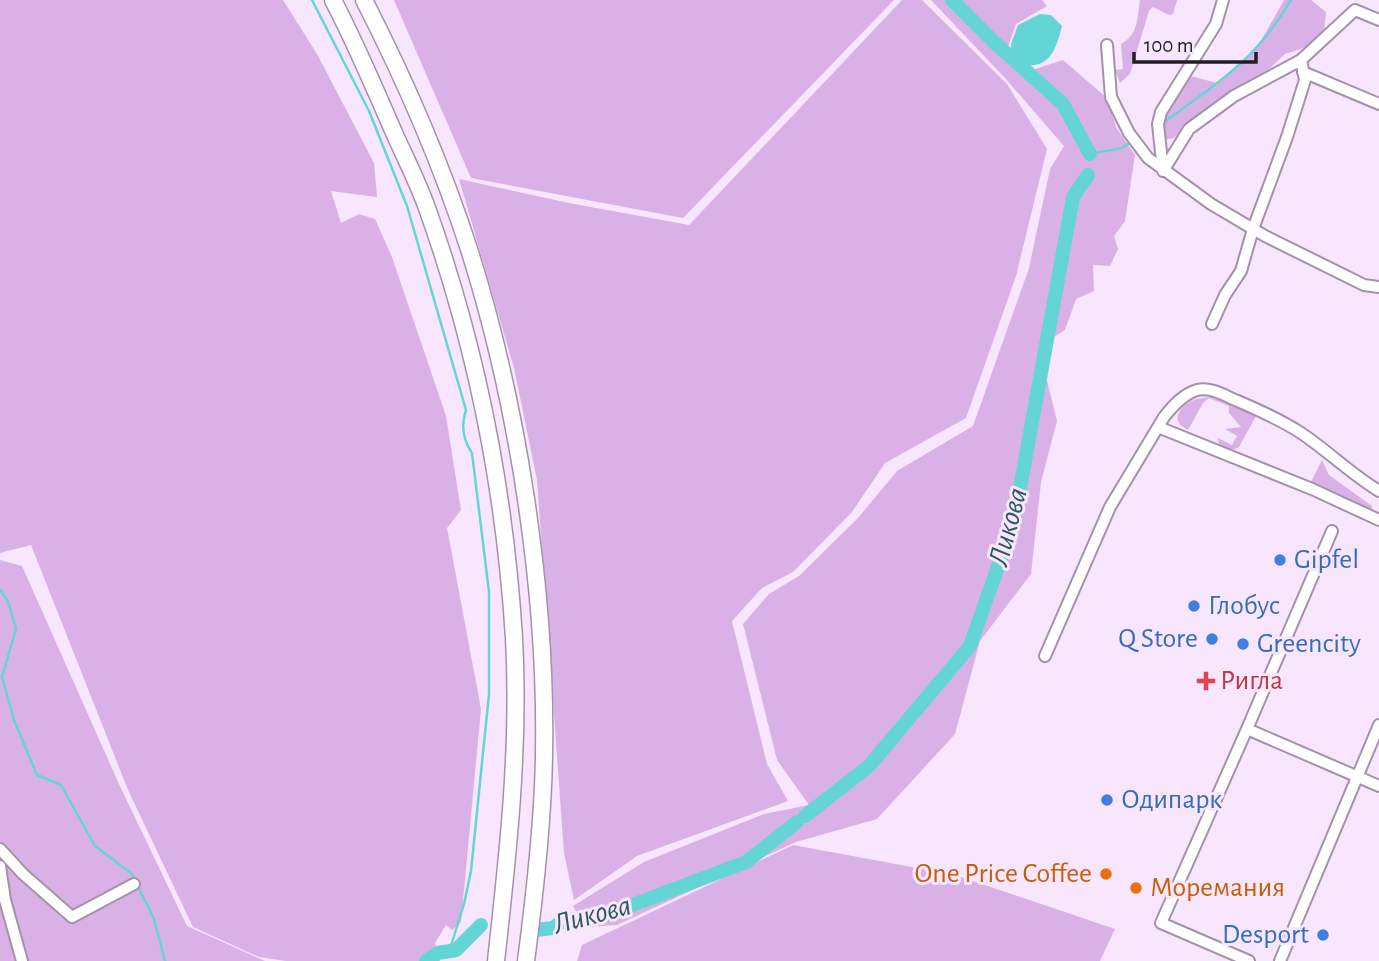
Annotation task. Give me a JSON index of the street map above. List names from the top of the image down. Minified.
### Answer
{"water":["Ликова"],"places":{"other":["Gipfel","Глобус","Q Store","Greencity","Одипарк","One Price Coffee","Моремания","Desport"],"health":["Ригла"]},"scale_bar":"100 m"}
